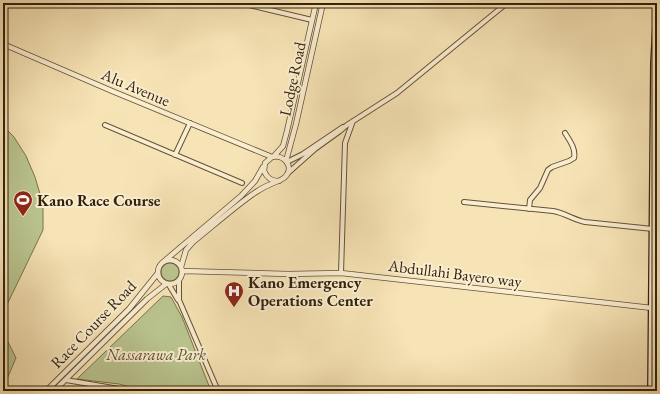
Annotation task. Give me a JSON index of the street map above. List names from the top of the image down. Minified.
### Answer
{"streets":{"street":["Lodge Road","Alu Avenue","Abdullahi Bayero way","Race Course Road"]},"crossings":[["Lodge Road","Alu Avenue"],["Abdullahi Bayero way","Race Course Road"]],"parks":["Nassarawa Park"],"places":{"sports":["Kano Race Course"],"hospital":["Kano Emergency Operations Center"]}}
